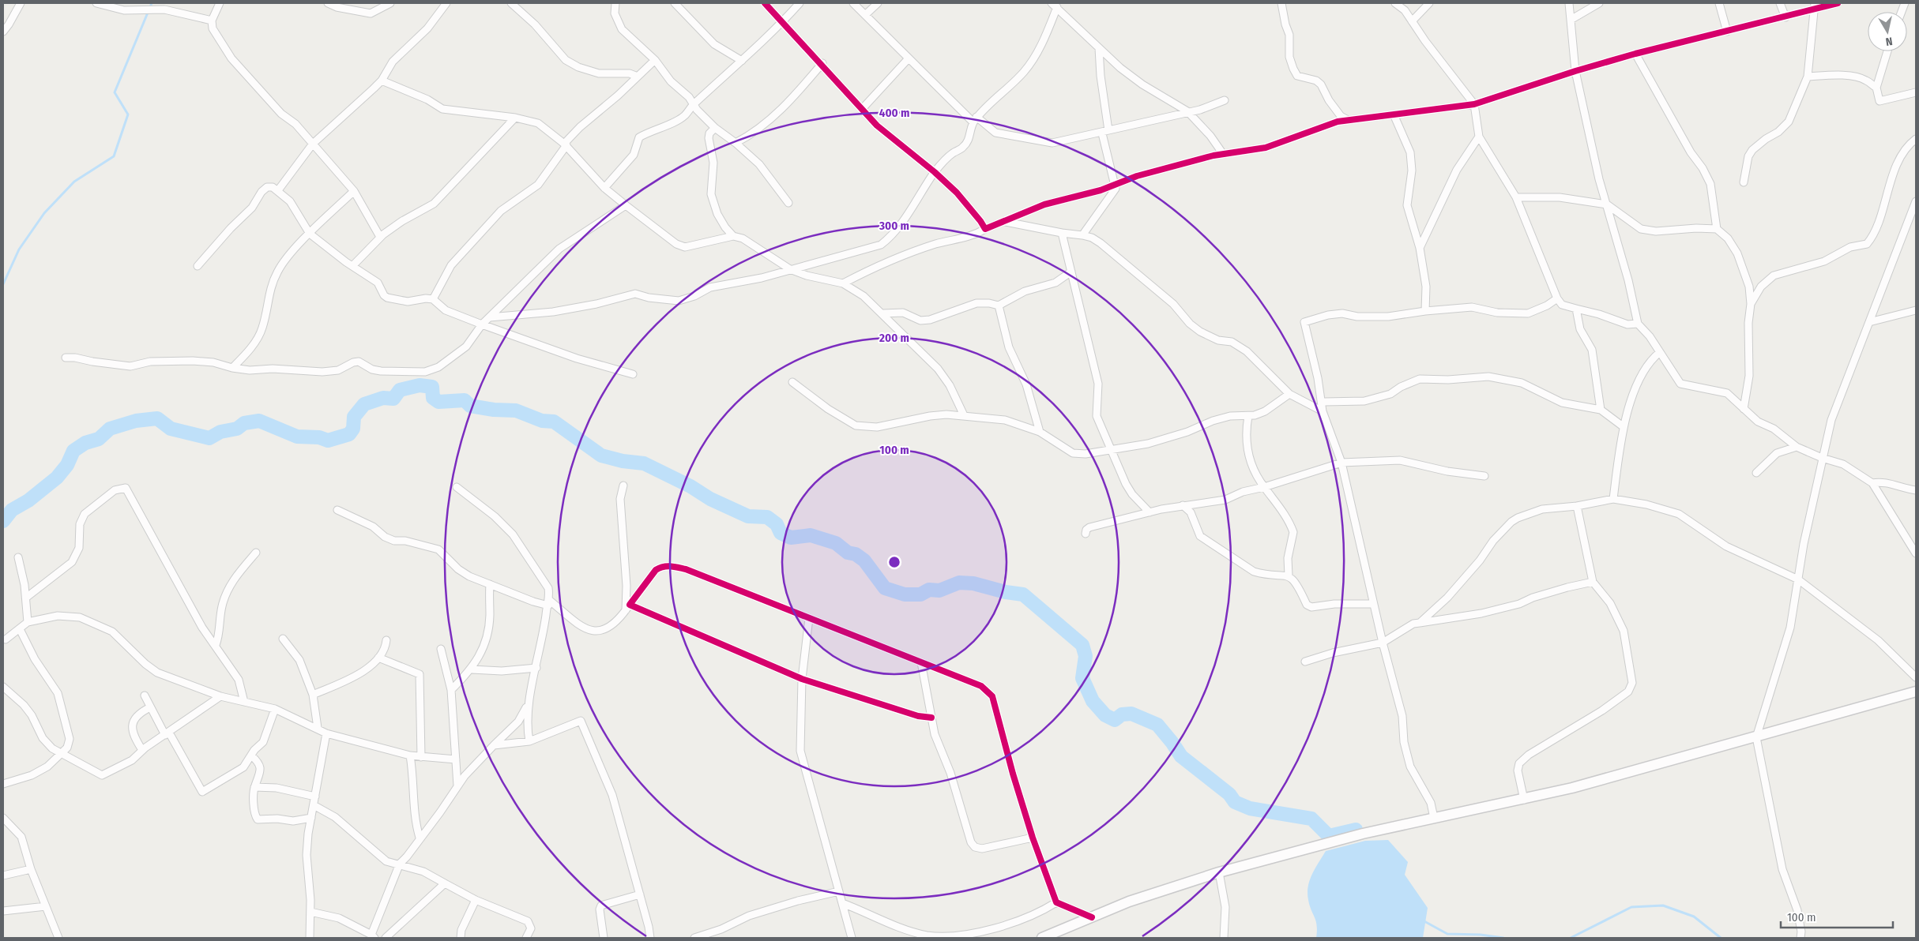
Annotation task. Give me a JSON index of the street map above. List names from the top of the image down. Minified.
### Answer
{"scale_bar":"100 m","north":"bottom","rings":["400 m","300 m","200 m","100 m"]}
